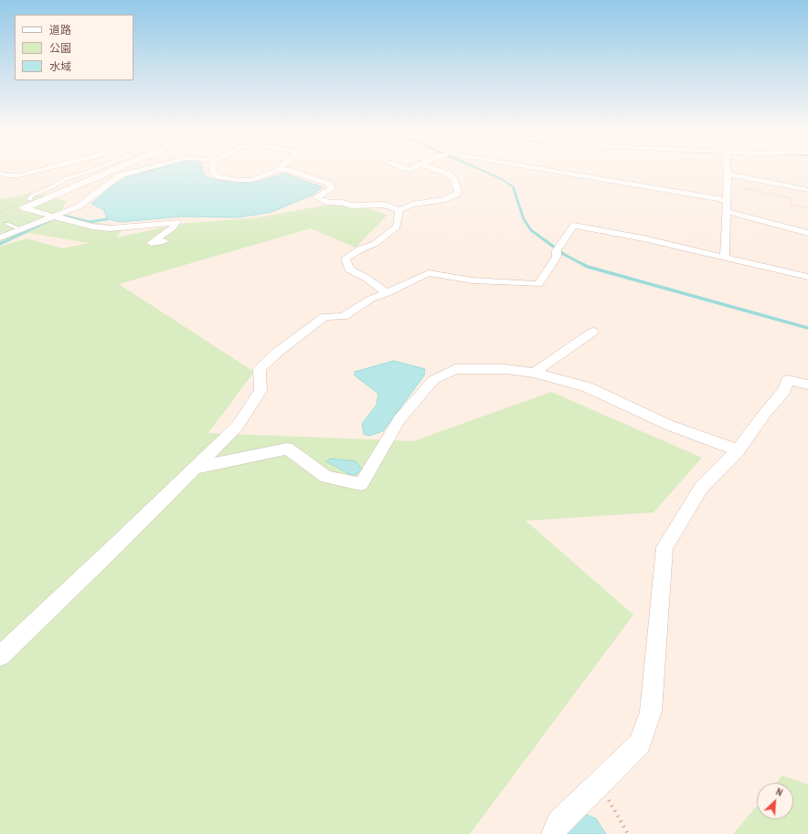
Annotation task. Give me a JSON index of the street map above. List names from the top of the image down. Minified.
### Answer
{"legend":["道路","公園","水域"],"north":"top right"}
